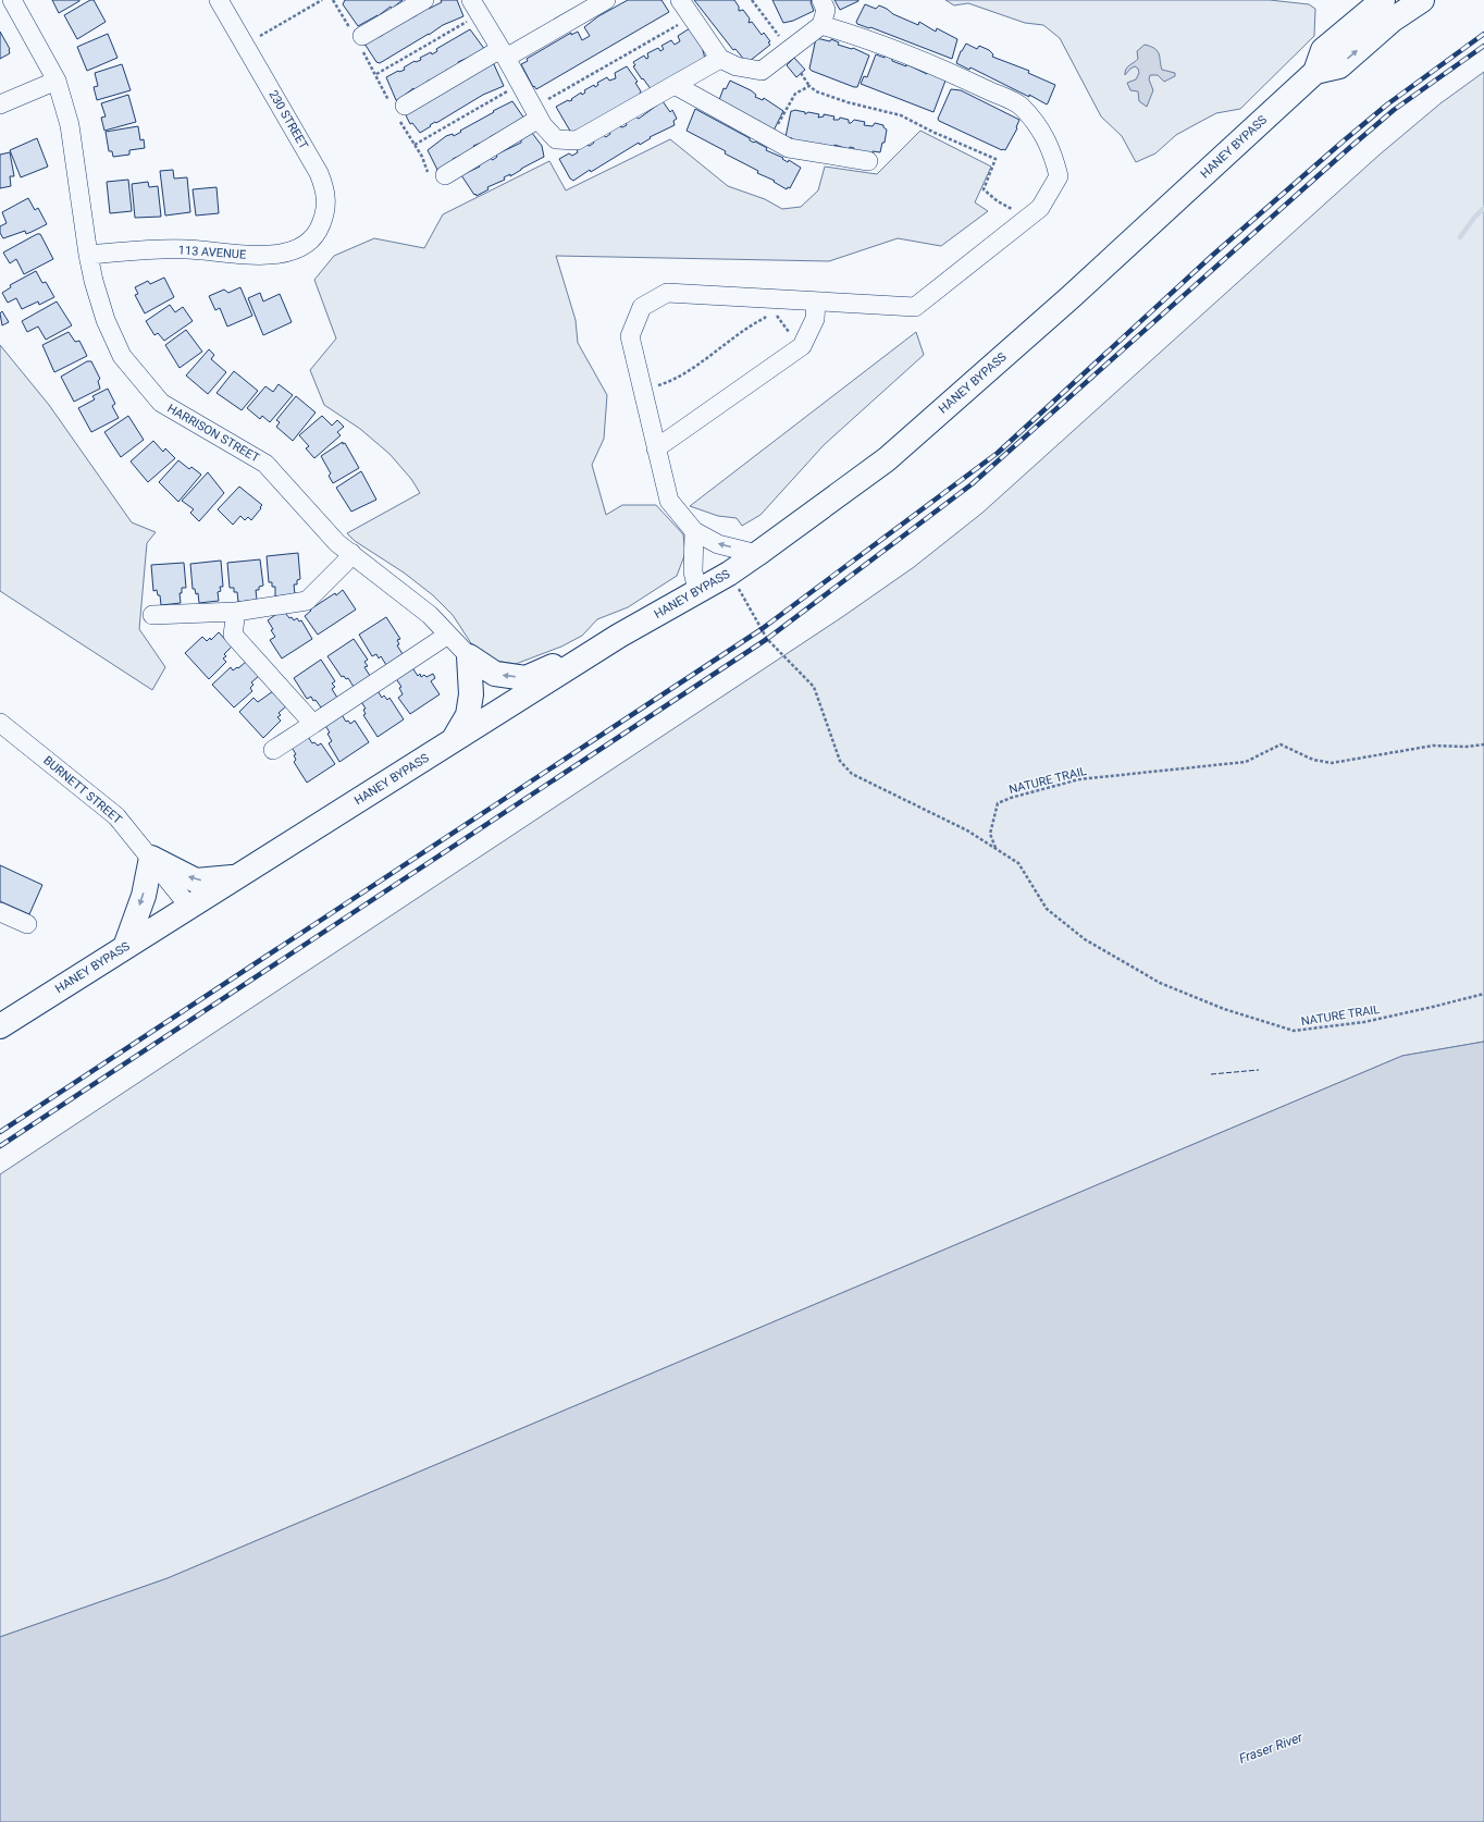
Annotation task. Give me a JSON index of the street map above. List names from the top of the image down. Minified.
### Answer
{"streets":{"highway":["HANEY BYPASS"],"street":["230 STREET","113 AVENUE","HARRISON STREET","BURNETT STREET"],"path":["NATURE TRAIL"]},"crossings":[["230 STREET","113 AVENUE"],["HANEY BYPASS","BURNETT STREET"],["113 AVENUE","HARRISON STREET"]],"water":["Fraser River"]}
